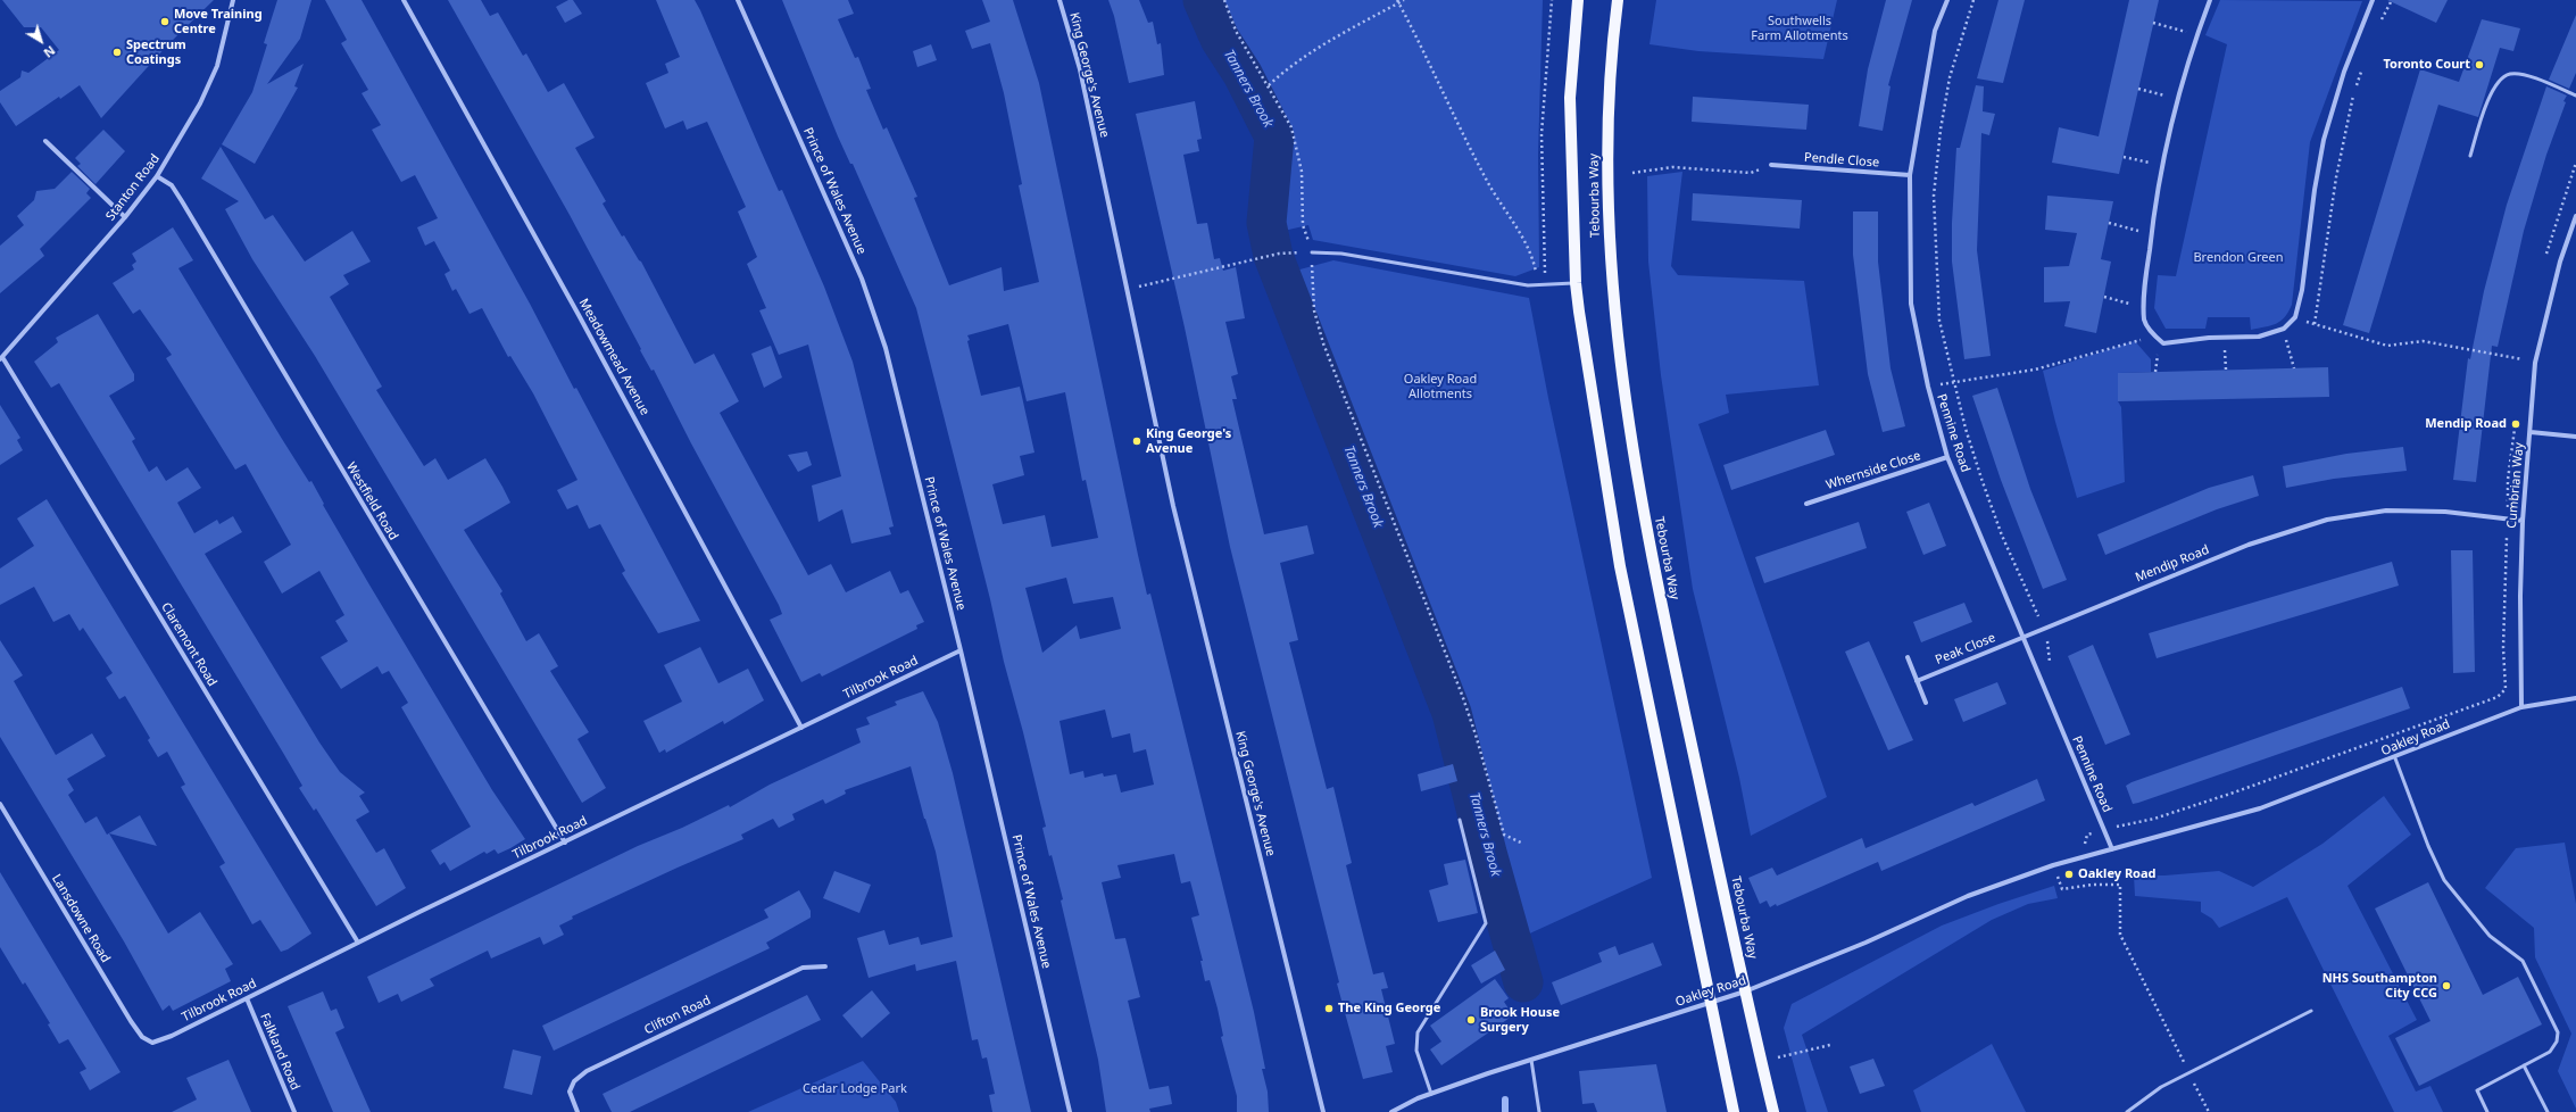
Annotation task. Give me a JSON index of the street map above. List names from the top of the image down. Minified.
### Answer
{"streets":{"main road":["Tebourba Way"],"street":["King George's Avenue","Pendle Close","Stanton Road","Prince of Wales Avenue","Meadowmead Avenue","Pennine Road","Whernside Close","Cumbrian Way","Westfield Road","Mendip Road","Claremont Road","Peak Close","Tilbrook Road","Oakley Road","Lansdowne Road","Clifton Road","Falkland Road"]},"crossings":[["Pendle Close","Pennine Road"],["Stanton Road","Westfield Road"],["Stanton Road","Claremont Road"],["Prince of Wales Avenue","Tilbrook Road"],["Tebourba Way","Oakley Road"],["Meadowmead Avenue","Tilbrook Road"],["Pennine Road","Whernside Close"],["Pennine Road","Mendip Road"],["Pennine Road","Peak Close"],["Pennine Road","Oakley Road"],["Cumbrian Way","Mendip Road"],["Cumbrian Way","Oakley Road"],["Westfield Road","Tilbrook Road"],["Mendip Road","Peak Close"],["Claremont Road","Tilbrook Road"],["Tilbrook Road","Lansdowne Road"],["Tilbrook Road","Falkland Road"]],"water":["Tanners Brook"],"parks":["Southwells Farm Allotments","Brendon Green","Oakley Road Allotments","Cedar Lodge Park"],"places":["Move Training Centre","Spectrum Coatings","Toronto Court","Mendip Road","King George's Avenue","Oakley Road","NHS Southampton City CCG","The King George","Brook House Surgery"],"north":"bottom right"}
